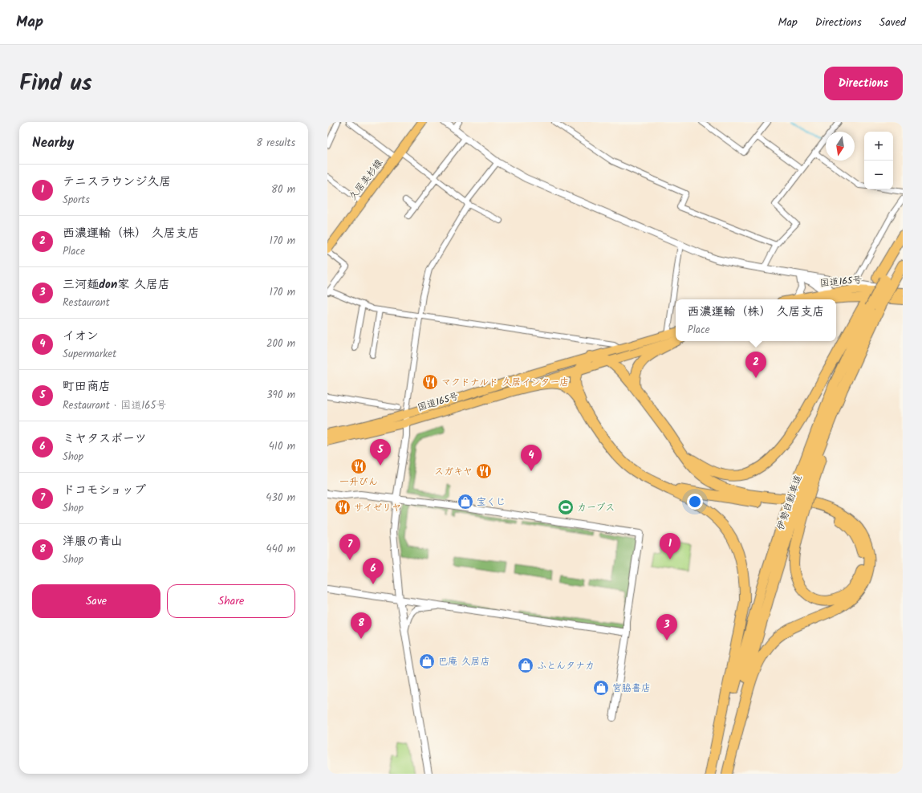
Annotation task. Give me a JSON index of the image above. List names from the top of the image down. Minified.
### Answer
{"streets":{"highway":["伊勢自動車道"],"main road":["久居美杉線","国道165号"]},"places":{"restaurant":["マクドナルド 久居インター店","一升びん","スガキヤ","サイゼリヤ"],"shop":["宝くじ","巴庵 久居店","ふとんタナカ","宮脇書店"],"sports":["カーブス"]},"north":"bottom","page":{"header":"Map","nav":["Map","Directions","Saved"],"title":"Find us","buttons":["Directions",["Save","Share"]],"heading":["Nearby","8 results"],"map_buttons":["+","−"],"list":[{"mark":"1","name":"テニスラウンジ久居","note":"Sports","value":"80 m"},{"mark":"2","name":"西濃運輸（株） 久居支店","note":"Place","value":"170 m"},{"mark":"3","name":"三河麺don家 久居店","note":"Restaurant","value":"170 m"},{"mark":"4","name":"イオン","note":"Supermarket","value":"200 m"},{"mark":"5","name":"町田商店","note":"Restaurant · 国道165号","value":"390 m"},{"mark":"6","name":"ミヤタスポーツ","note":"Shop","value":"410 m"},{"mark":"7","name":"ドコモショップ","note":"Shop","value":"430 m"},{"mark":"8","name":"洋服の青山","note":"Shop","value":"440 m"}],"popup":["西濃運輸（株） 久居支店","Place"],"pins":["2","5","4","1","7","6","8","3"]}}
